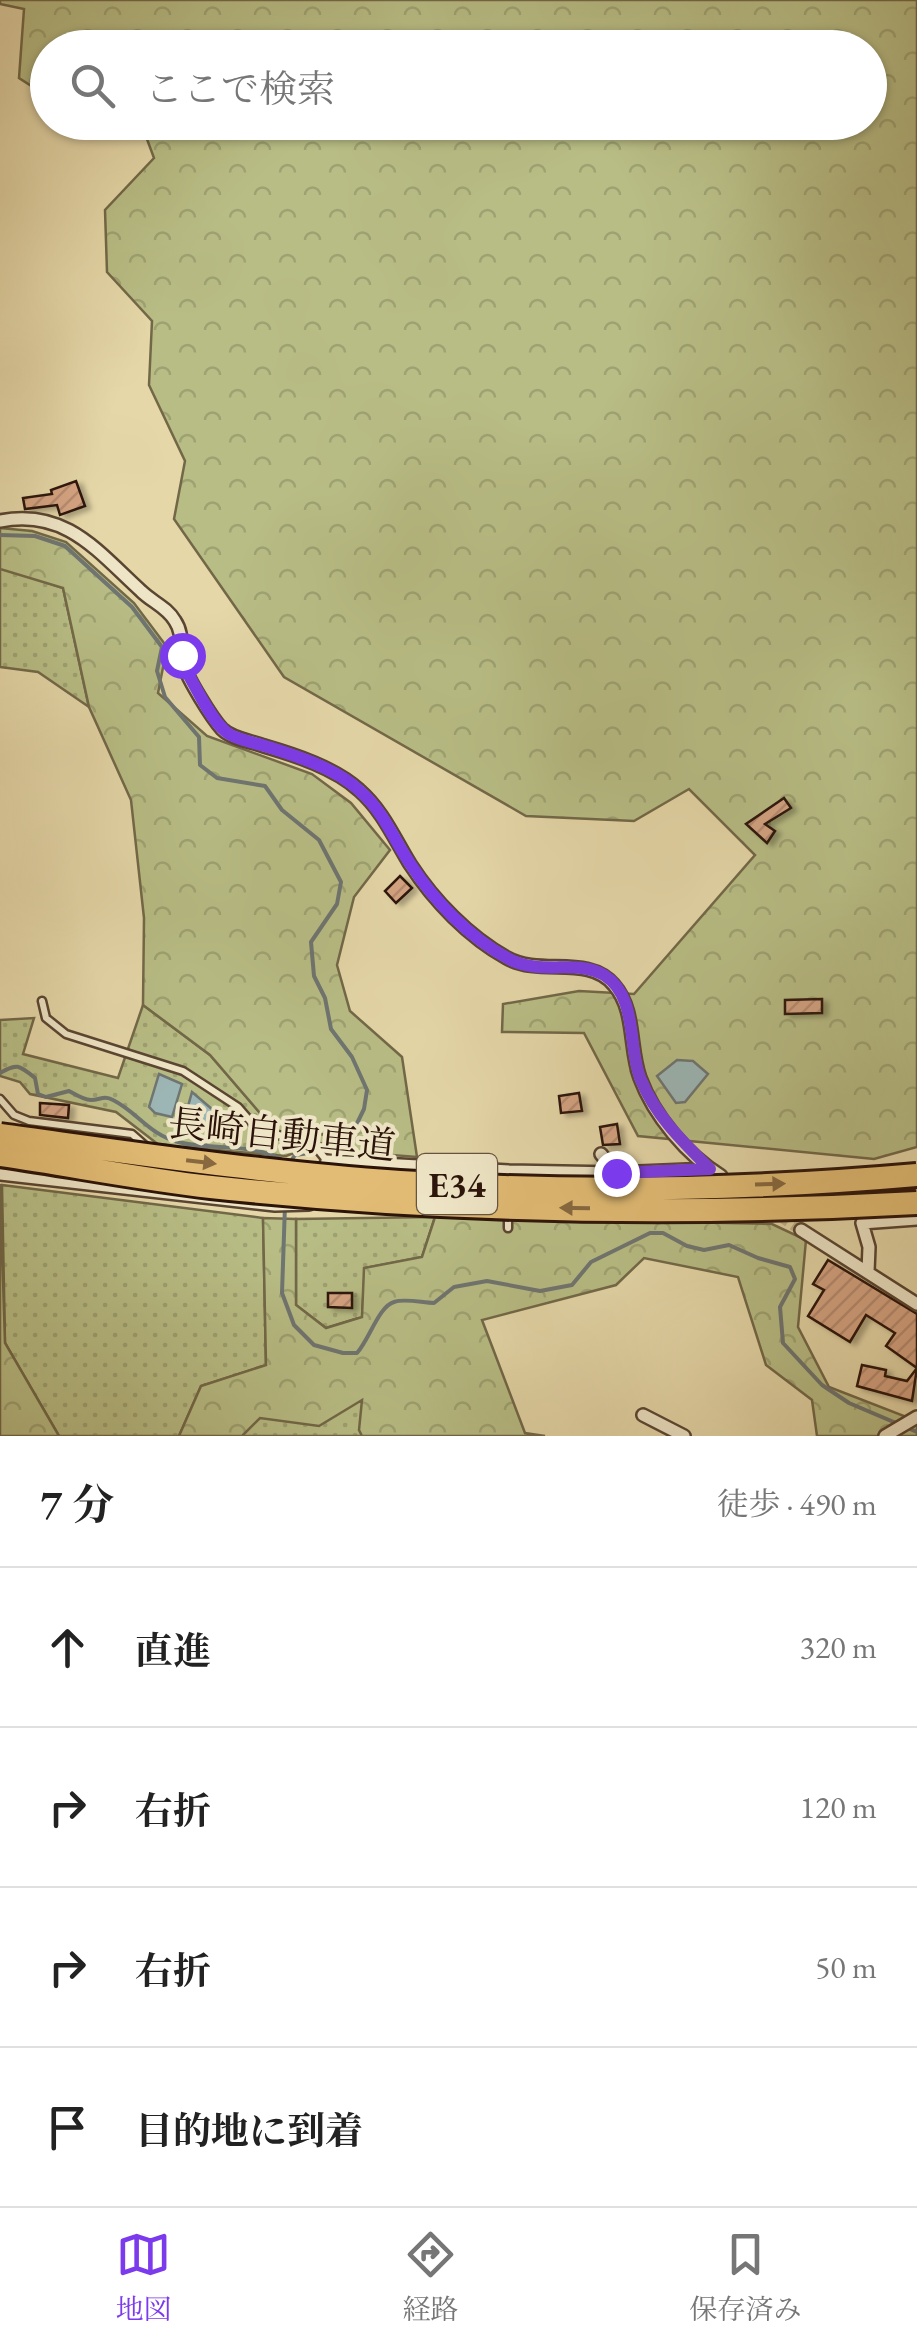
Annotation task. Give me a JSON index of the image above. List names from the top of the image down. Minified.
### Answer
{"streets":{"highway":["長崎自動車道","E34"]},"page":{"search":"ここで検索","heading":["7 分","徒歩 · 490 m"],"list":[["直進","320 m"],["右折","120 m"],["右折","50 m"],"目的地に到着"],"nav":["地図","経路","保存済み"]}}
